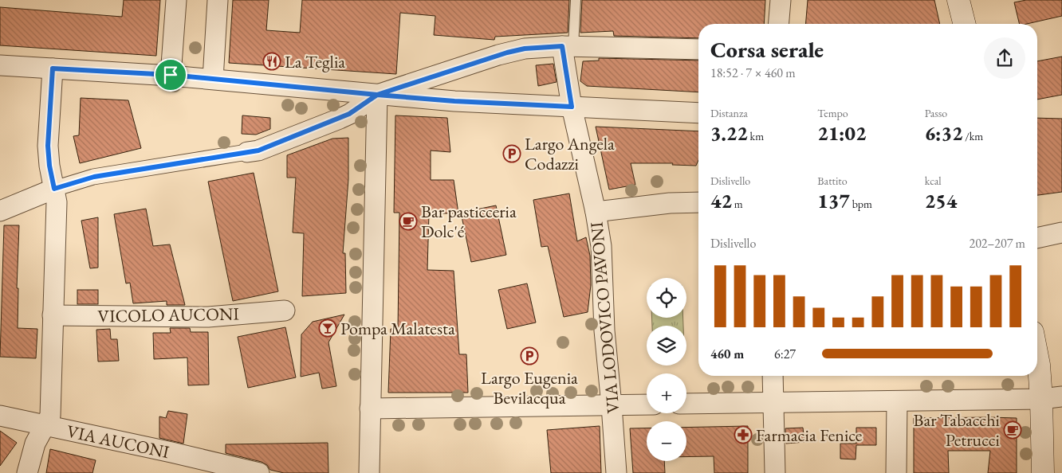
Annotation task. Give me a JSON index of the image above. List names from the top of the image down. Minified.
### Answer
{"streets":{"street":["VICOLO AUCONI","VIA LODOVICO PAVONI","VIA AUCONI"]},"places":{"restaurant":["La Teglia"],"parking":["Largo Angela Codazzi","Largo Eugenia Bevilacqua"],"cafe":["Bar pasticceria Dolc'é","Bar Tabacchi Petrucci"],"bar":["Pompa Malatesta"],"pharmacy":["Farmacia Fenice"]},"page":{"heading":["Corsa serale","18:52 · 7 × 460 m"],"stats":[["Distanza","3.22 km"],["Tempo","21:02"],["Passo","6:32 /km"],["Dislivello","42 m"],["Battito","137 bpm"],["kcal","254"]],"chart":["Dislivello","202–207 m"],"map_buttons":["+","−"],"list":[{"name":"460 m","note":"6:27"}]}}
